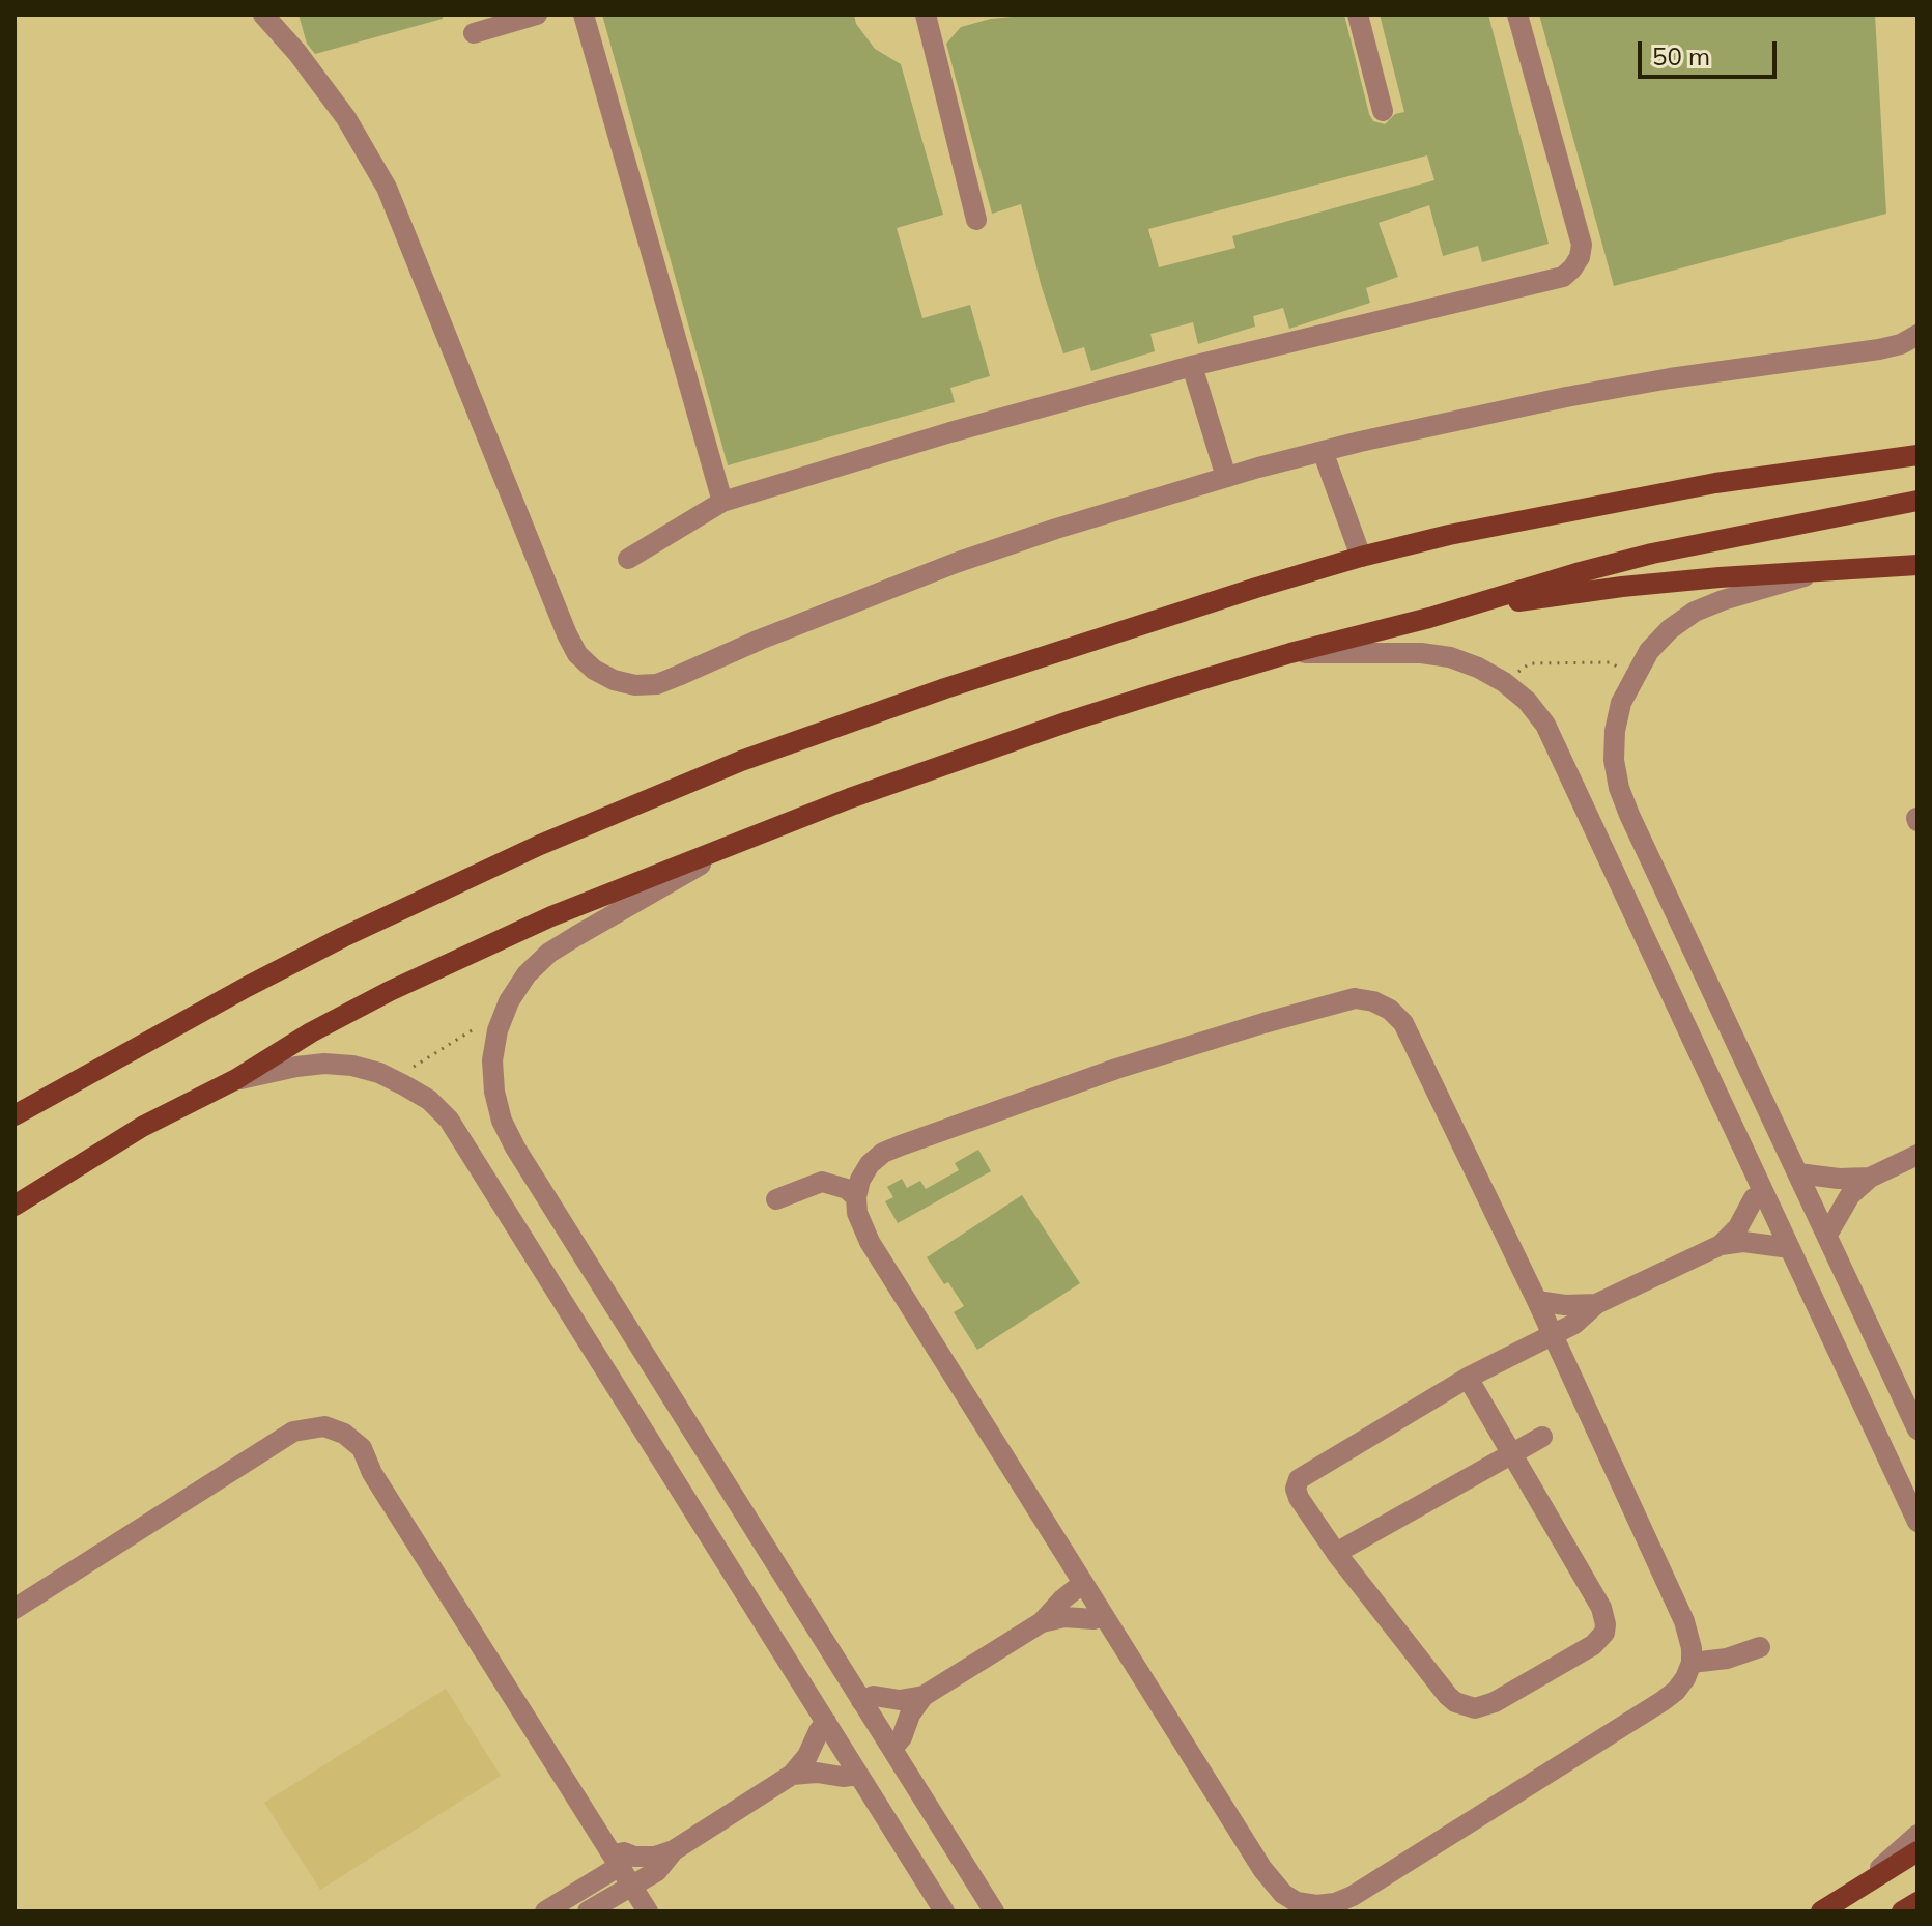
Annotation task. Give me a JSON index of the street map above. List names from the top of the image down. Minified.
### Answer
{"scale_bar":"50 m"}
